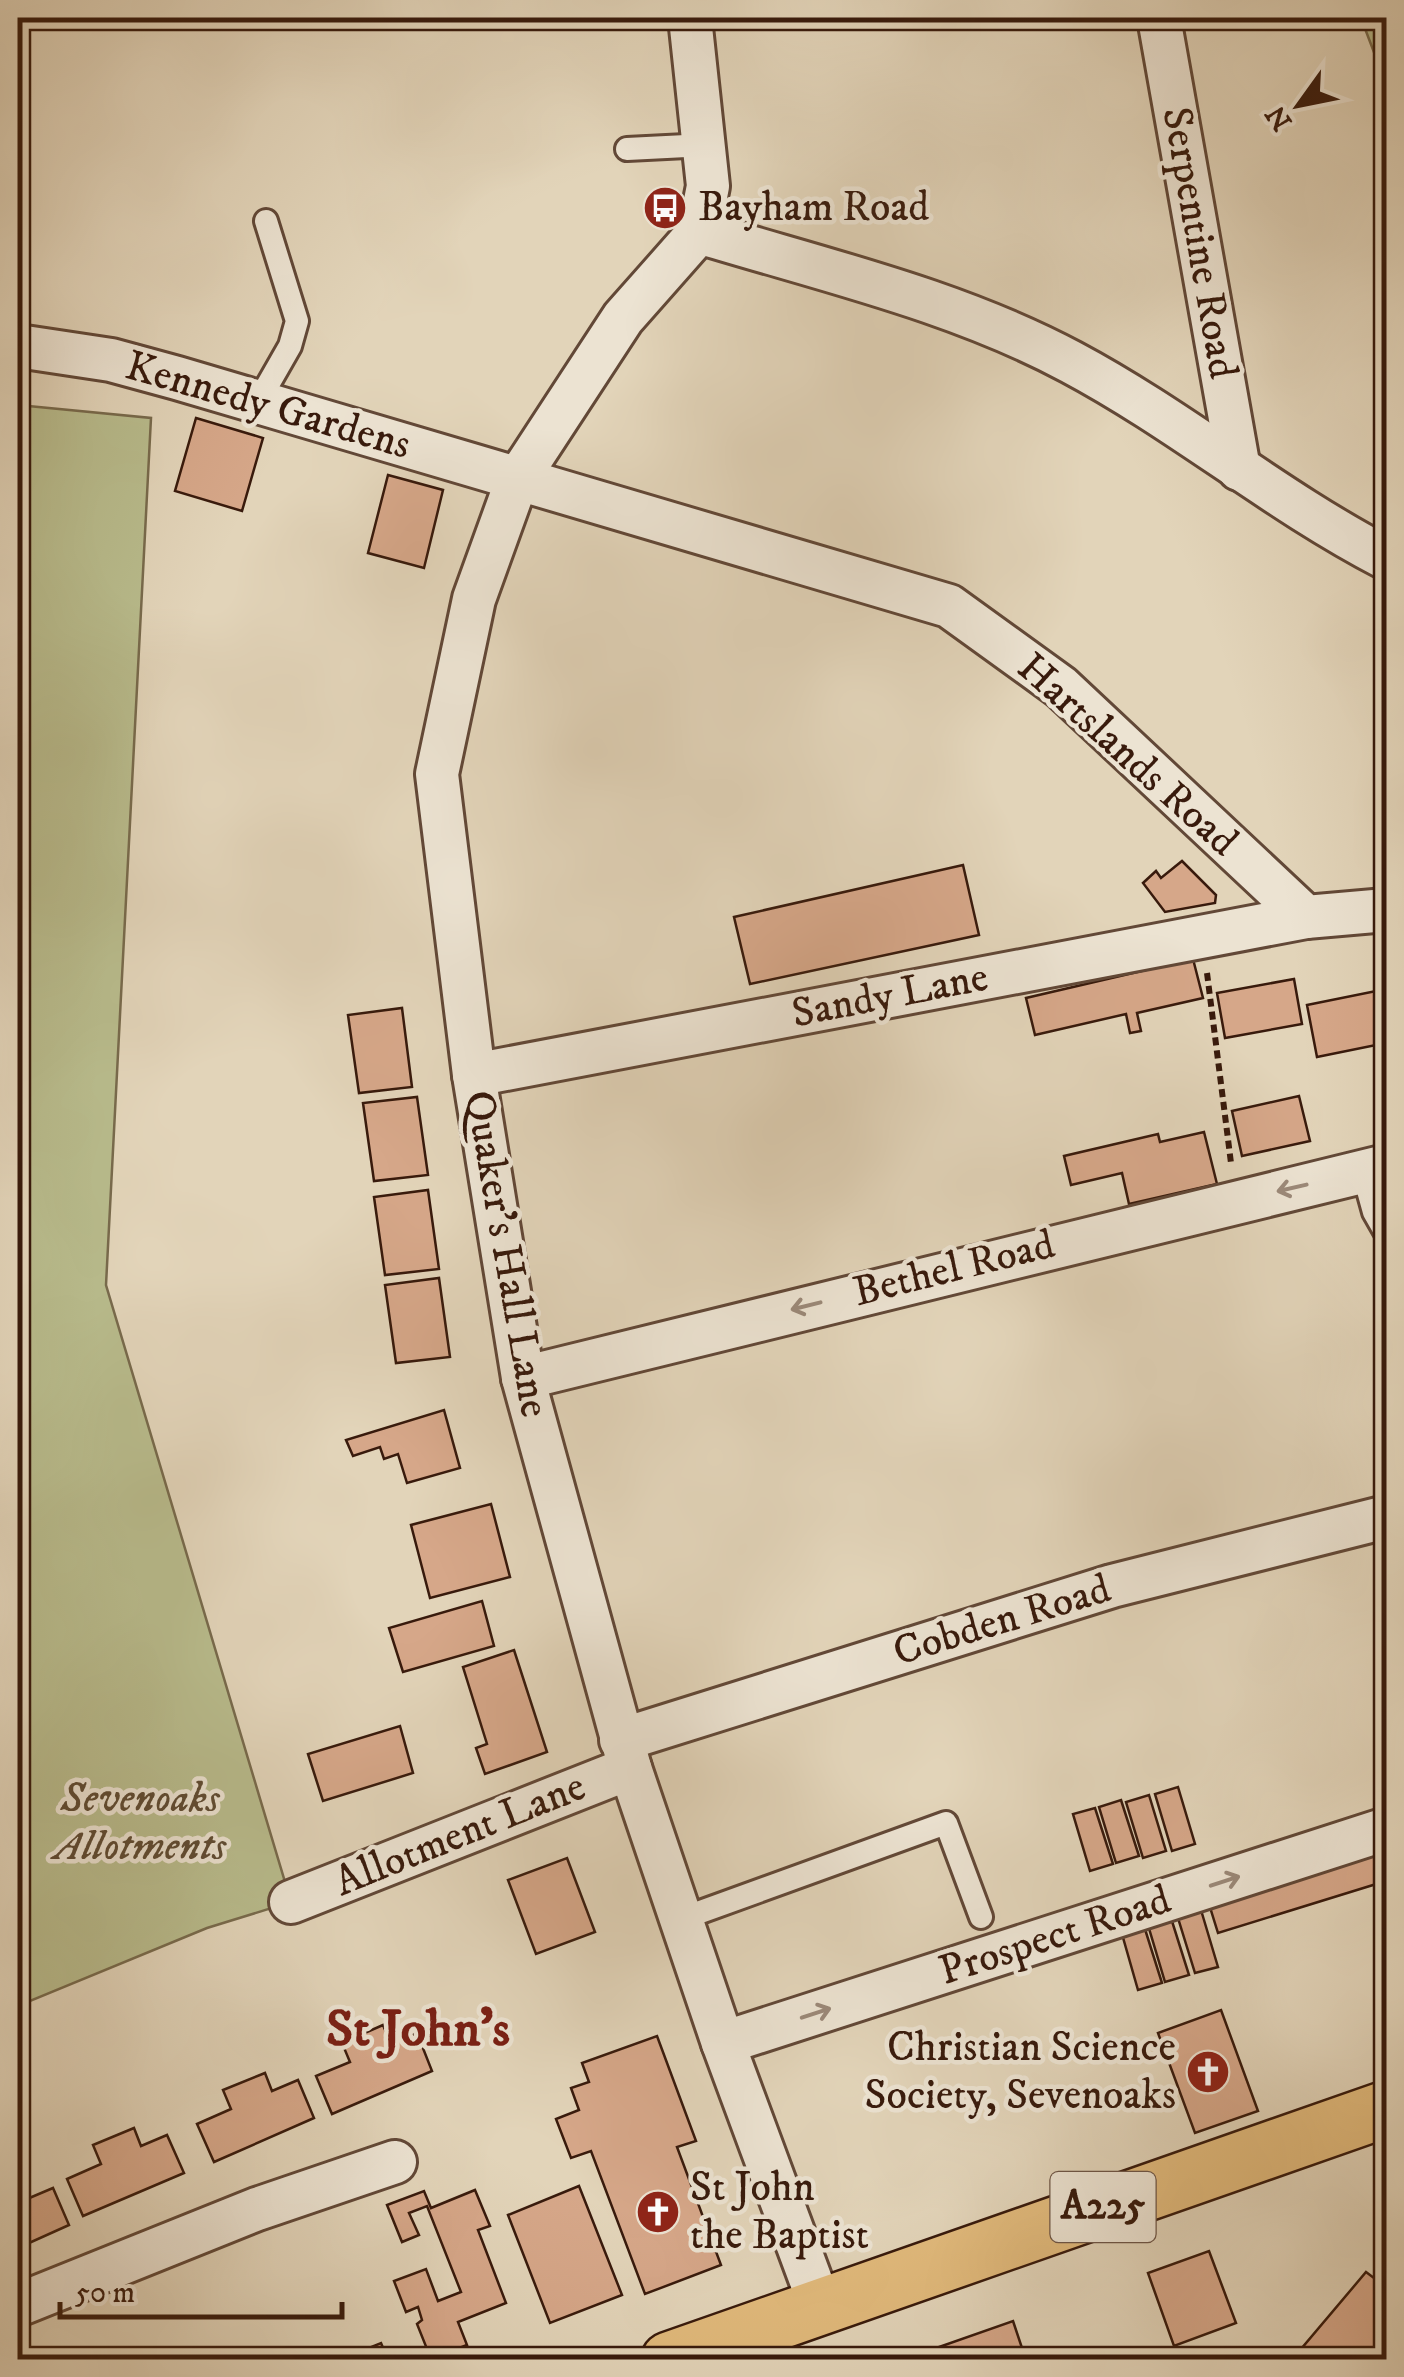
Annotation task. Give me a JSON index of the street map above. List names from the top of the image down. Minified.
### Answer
{"streets":{"main road":["A225"],"street":["Serpentine Road","Kennedy Gardens","Hartslands Road","Sandy Lane","Quaker's Hall Lane","Bethel Road","Cobden Road","Allotment Lane","Prospect Road"]},"crossings":[["Kennedy Gardens","Hartslands Road"],["Kennedy Gardens","Quaker's Hall Lane"],["Hartslands Road","Sandy Lane"],["Hartslands Road","Quaker's Hall Lane"],["Sandy Lane","Quaker's Hall Lane"],["Quaker's Hall Lane","Bethel Road"],["Quaker's Hall Lane","Cobden Road"],["Quaker's Hall Lane","Allotment Lane"],["Quaker's Hall Lane","Prospect Road"],["Quaker's Hall Lane","A225"],["Cobden Road","Allotment Lane"]],"one_way":["Bethel Road","Prospect Road"],"districts":["St John's"],"parks":["Sevenoaks Allotments"],"places":{"bus stop":["Bayham Road"],"church":["Christian Science Society, Sevenoaks","St John the Baptist"]},"scale_bar":"50 m","north":"bottom left"}
